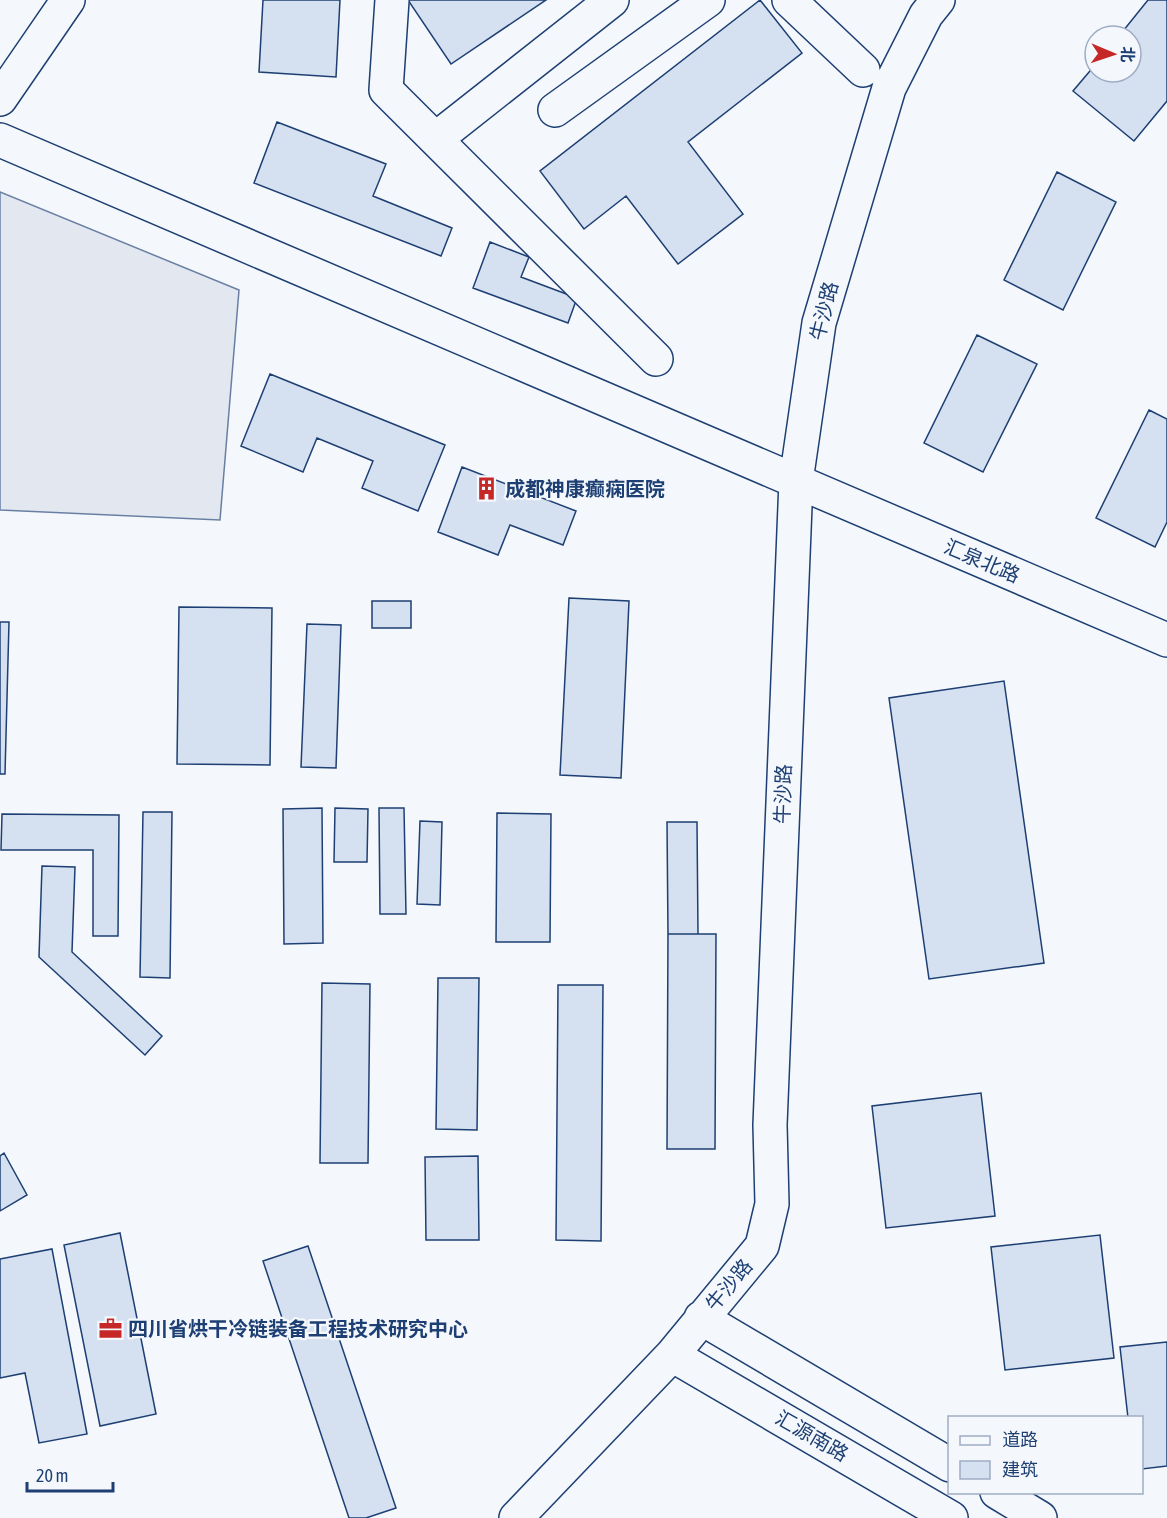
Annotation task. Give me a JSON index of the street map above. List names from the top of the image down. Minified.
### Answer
{"streets":{"street":["牛沙路","汇泉北路","汇源南路"]},"crossings":[["牛沙路","汇泉北路"],["牛沙路","汇源南路"]],"places":{"building":["成都神康癫痫医院"],"office":["四川省烘干冷链装备工程技术研究中心"]},"legend":["道路","建筑"],"scale_bar":"20 m","north":"right"}
